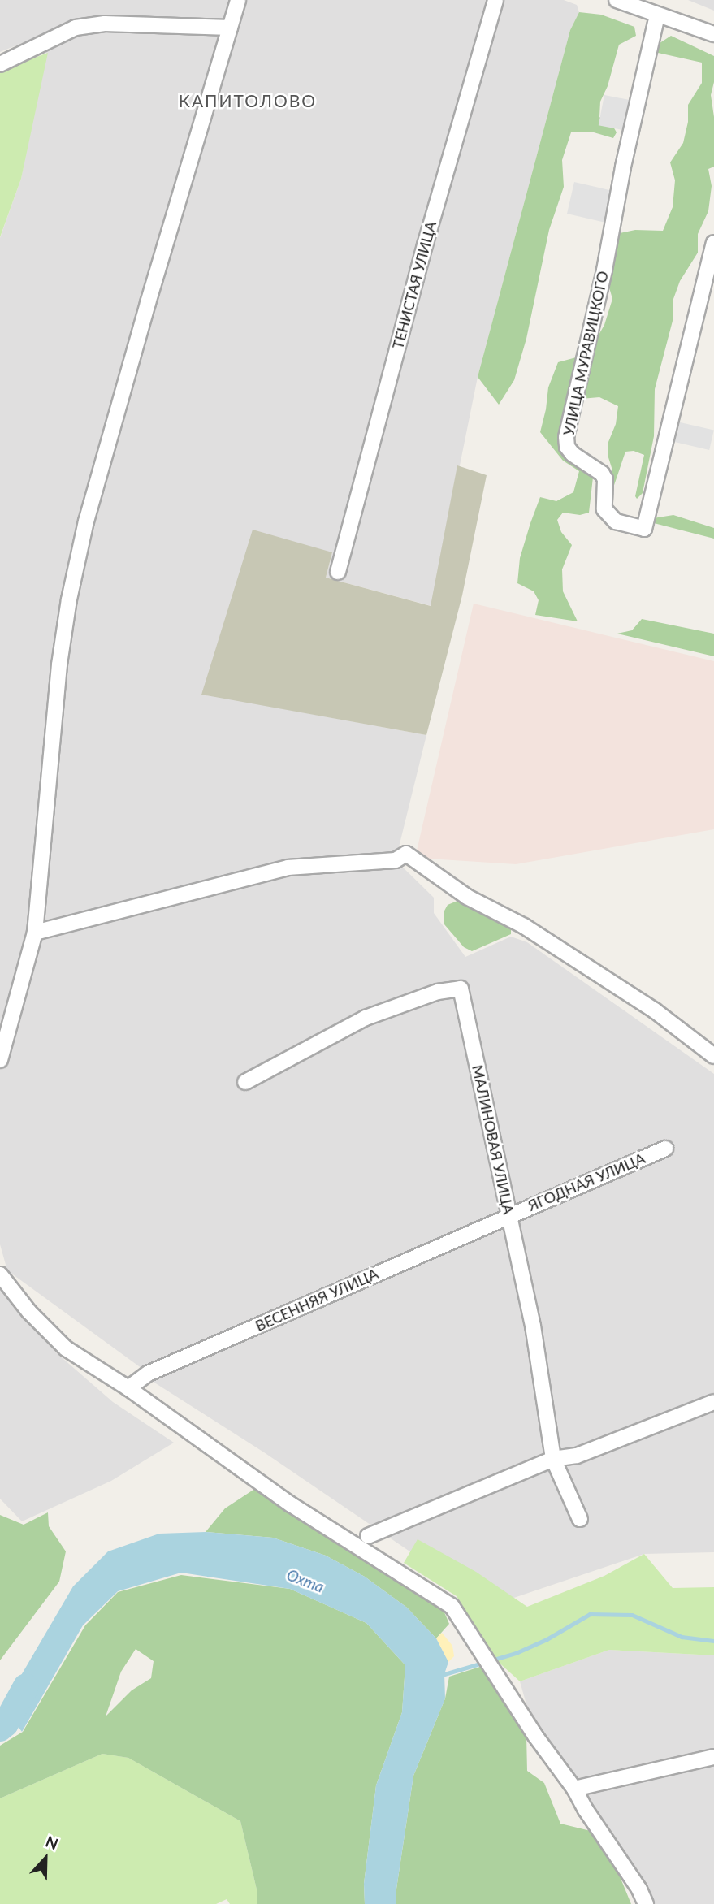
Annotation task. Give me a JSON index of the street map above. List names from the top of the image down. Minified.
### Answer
{"streets":{"street":["ТЕНИСТАЯ УЛИЦА","УЛИЦА МУРАВИЦКОГО","МАЛИНОВАЯ УЛИЦА","ЯГОДНАЯ УЛИЦА","ВЕСЕННЯЯ УЛИЦА"]},"crossings":[["МАЛИНОВАЯ УЛИЦА","ЯГОДНАЯ УЛИЦА"],["МАЛИНОВАЯ УЛИЦА","ВЕСЕННЯЯ УЛИЦА"],["ЯГОДНАЯ УЛИЦА","ВЕСЕННЯЯ УЛИЦА"]],"districts":["КАПИТОЛОВО"],"water":["Охта"],"north":"top"}
